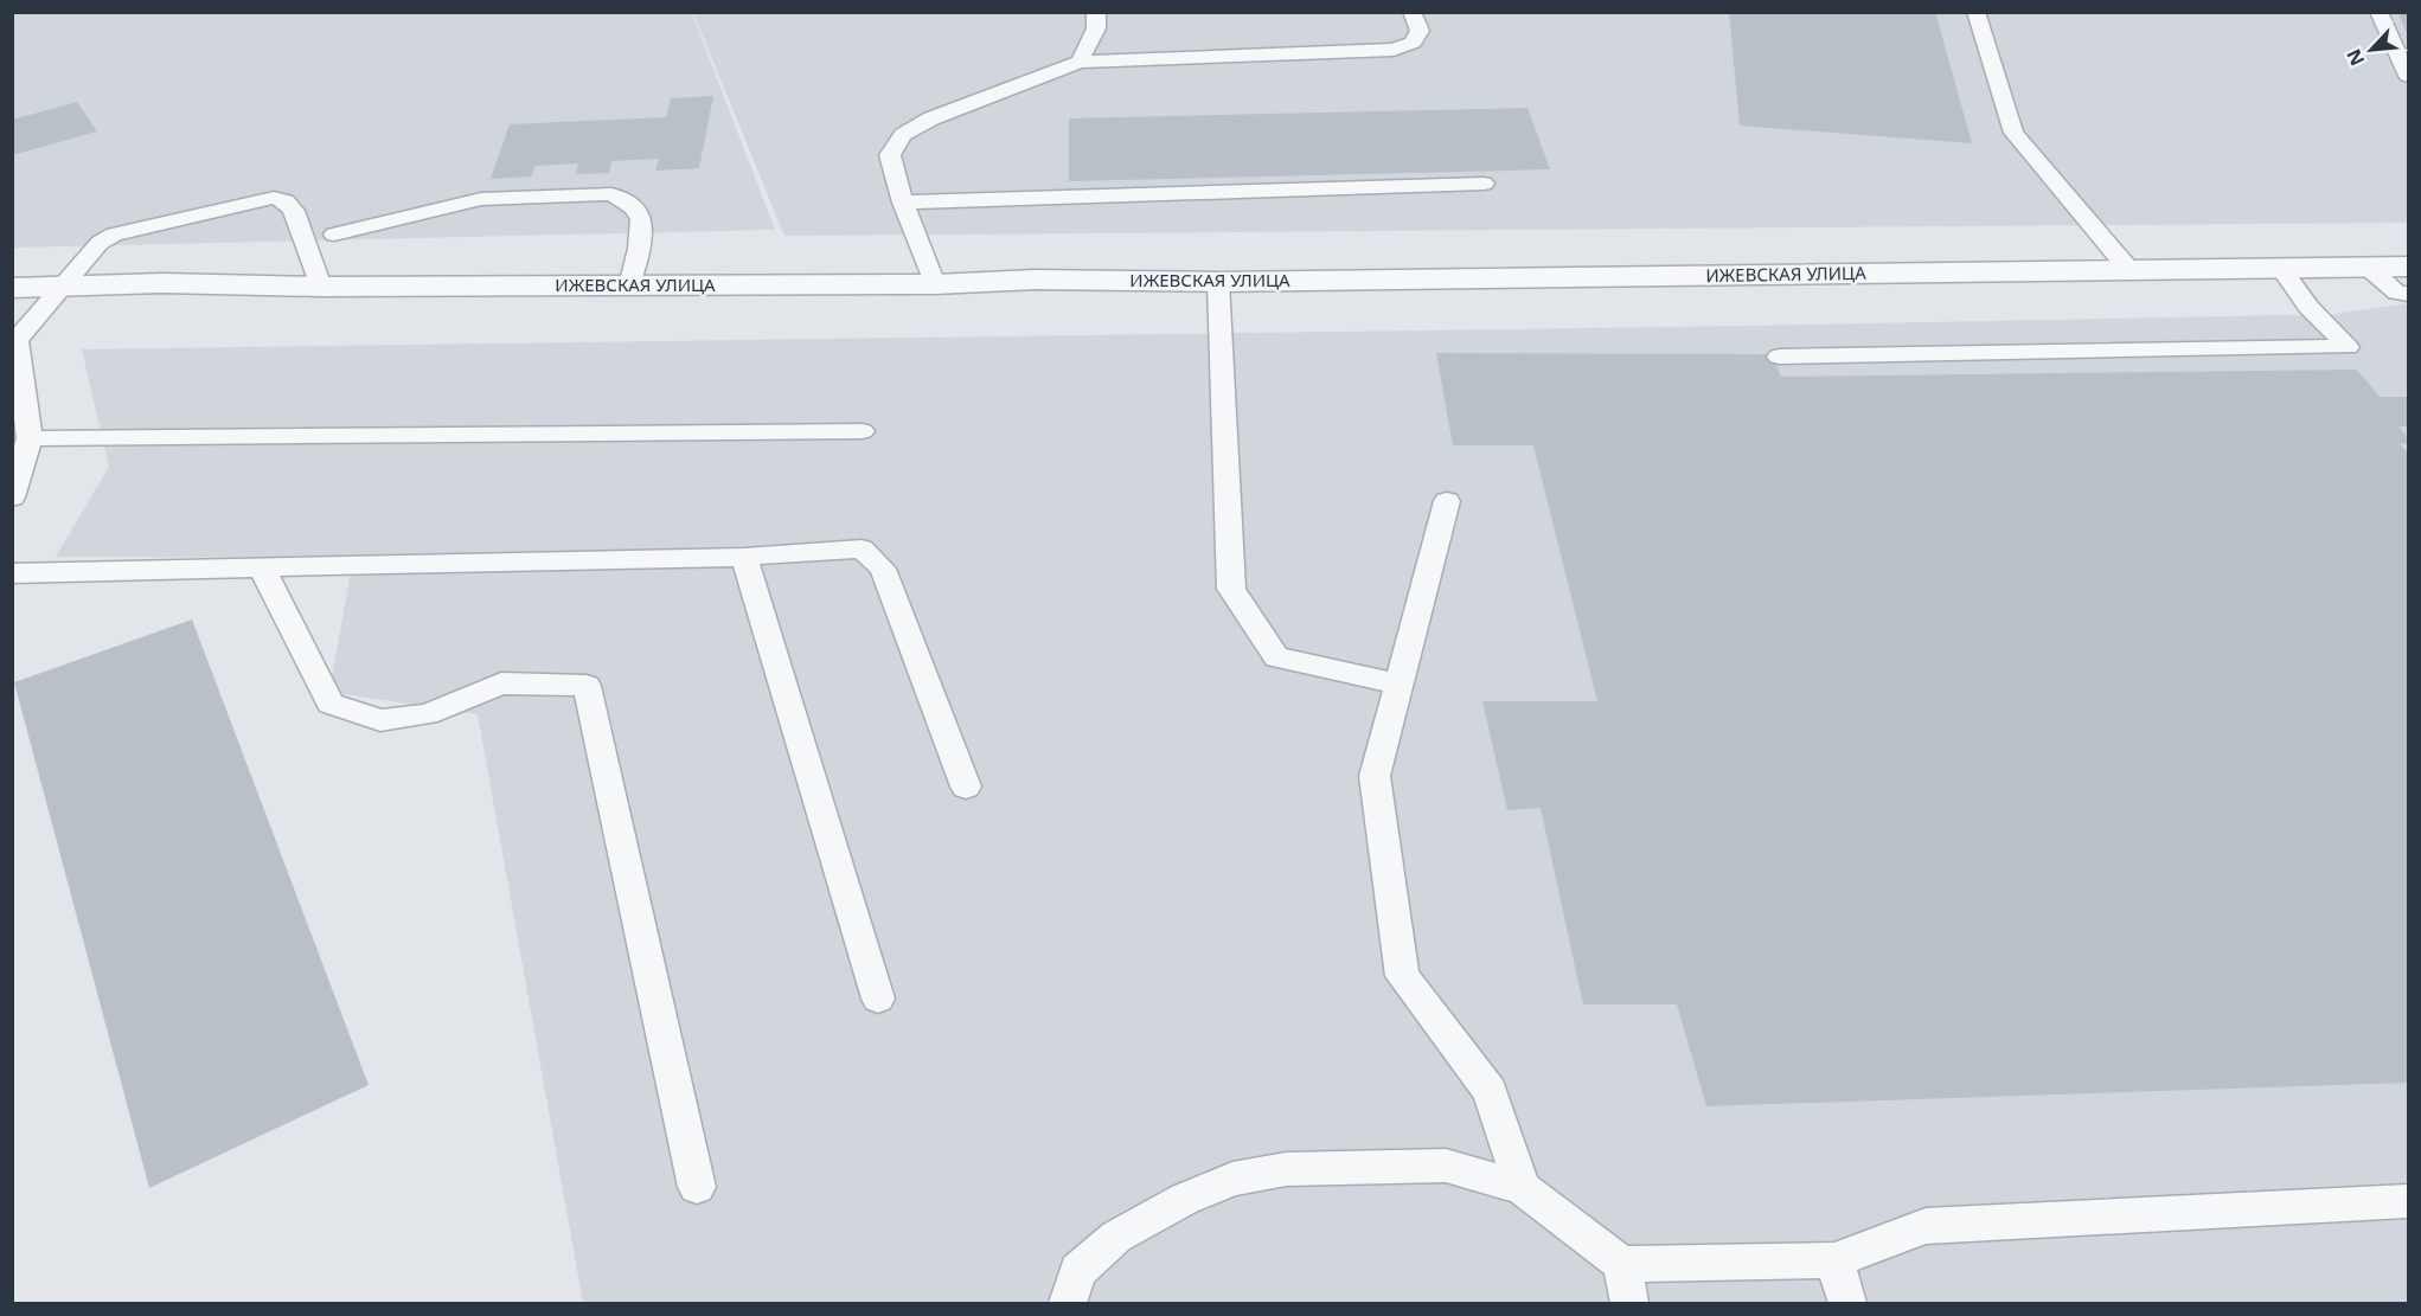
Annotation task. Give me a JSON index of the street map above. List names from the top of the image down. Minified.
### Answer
{"streets":{"street":["ИЖЕВСКАЯ УЛИЦА"]},"north":"bottom left"}
